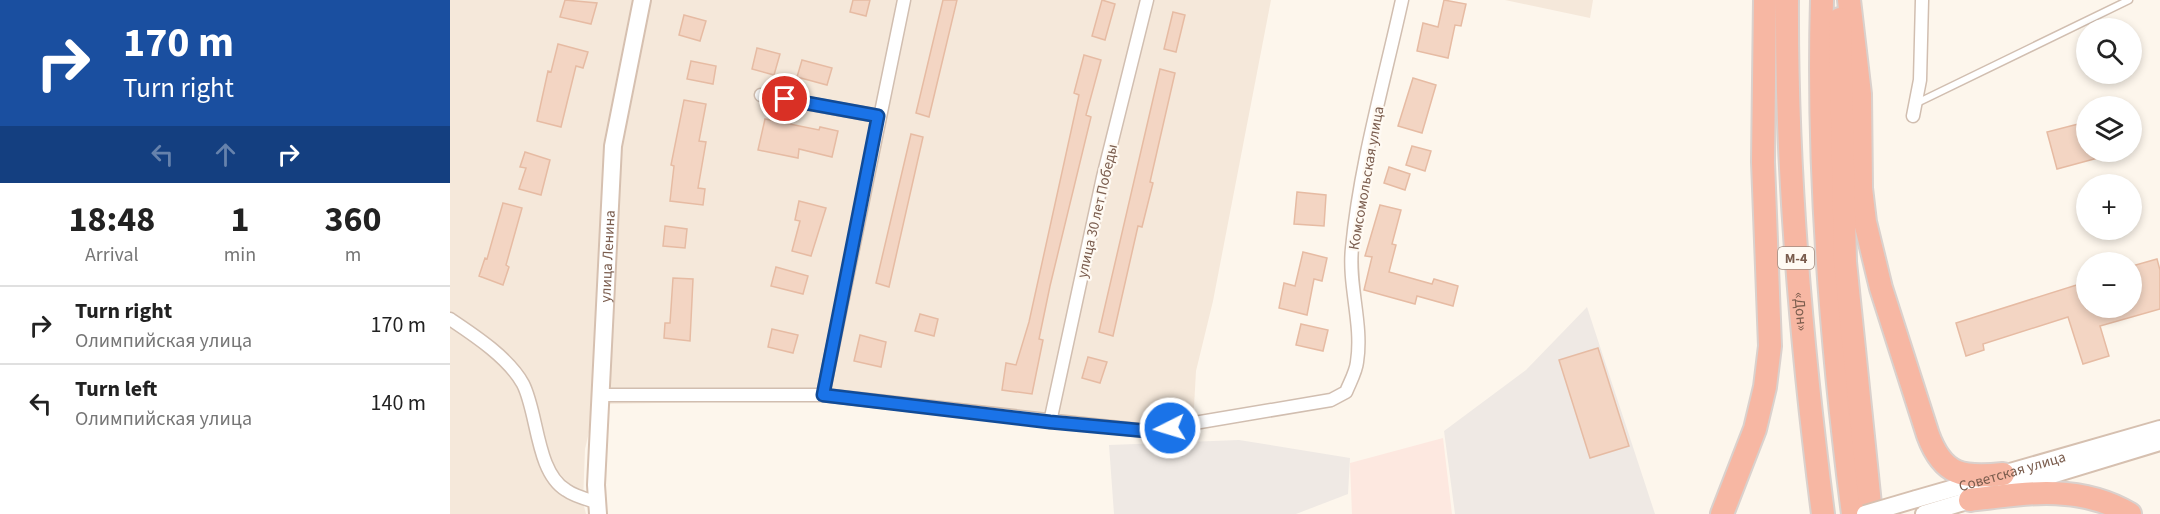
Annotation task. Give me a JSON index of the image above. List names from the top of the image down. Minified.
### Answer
{"streets":{"highway":["М-4","«Дон»"],"main road":["улица Ленина","Советская улица"],"street":["Комсомольская улица","улица 30 лет Победы"]},"crossings":[["Комсомольская улица","улица 30 лет Победы"]],"page":{"turn":["170 m","Turn right"],"map_buttons":["+","−"],"eta":["18:48","Arrival","1","min","360","m"],"list":[{"name":"Turn right","note":"Олимпийская улица","value":"170 m"},{"name":"Turn left","note":"Олимпийская улица","value":"140 m"}]}}
